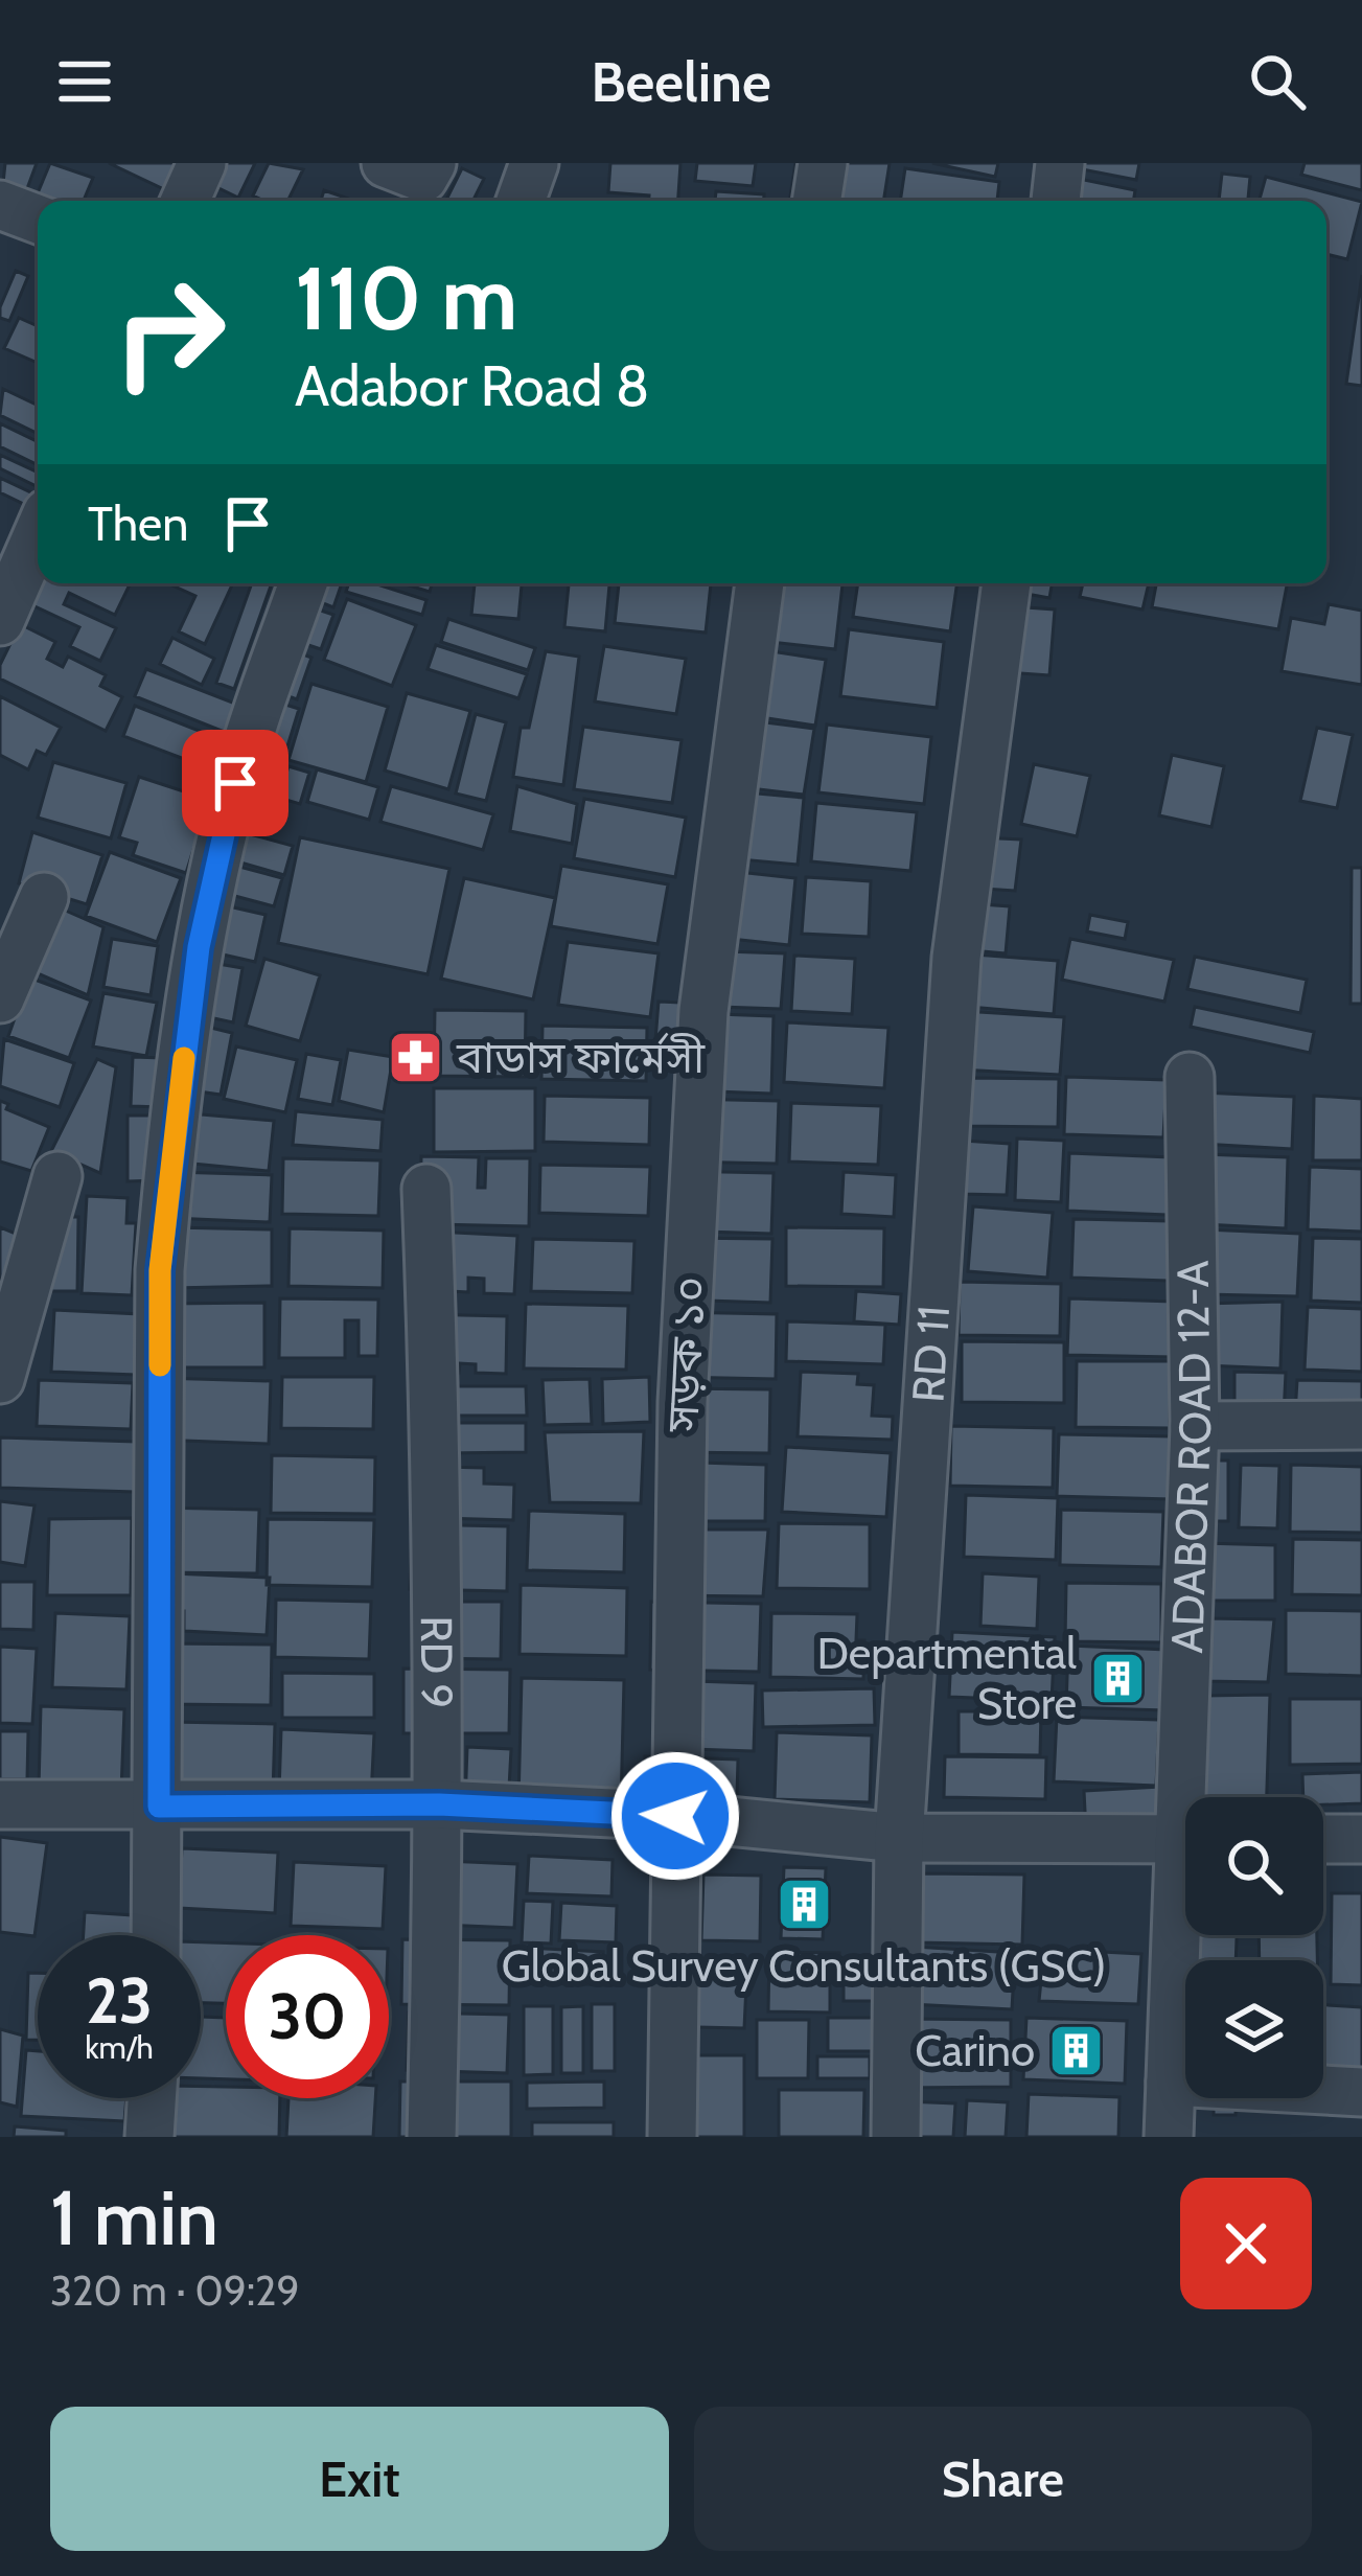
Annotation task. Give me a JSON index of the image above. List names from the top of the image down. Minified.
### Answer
{"streets":{"street":["সড়ক ১০","RD 11","ADABOR ROAD 12-A","RD 9"]},"places":{"pharmacy":["বাডাস ফার্মেসী"],"building":["Departmental Store","Global Survey Consultants (GSC)","Carino"]},"page":{"header":"Beeline","turn":["110 m","Adabor Road 8"],"then":"Then","speed":"23 km/h","limit":"30","heading":["1 min","320 m · 09:29"],"buttons":["Exit","Share"]}}
